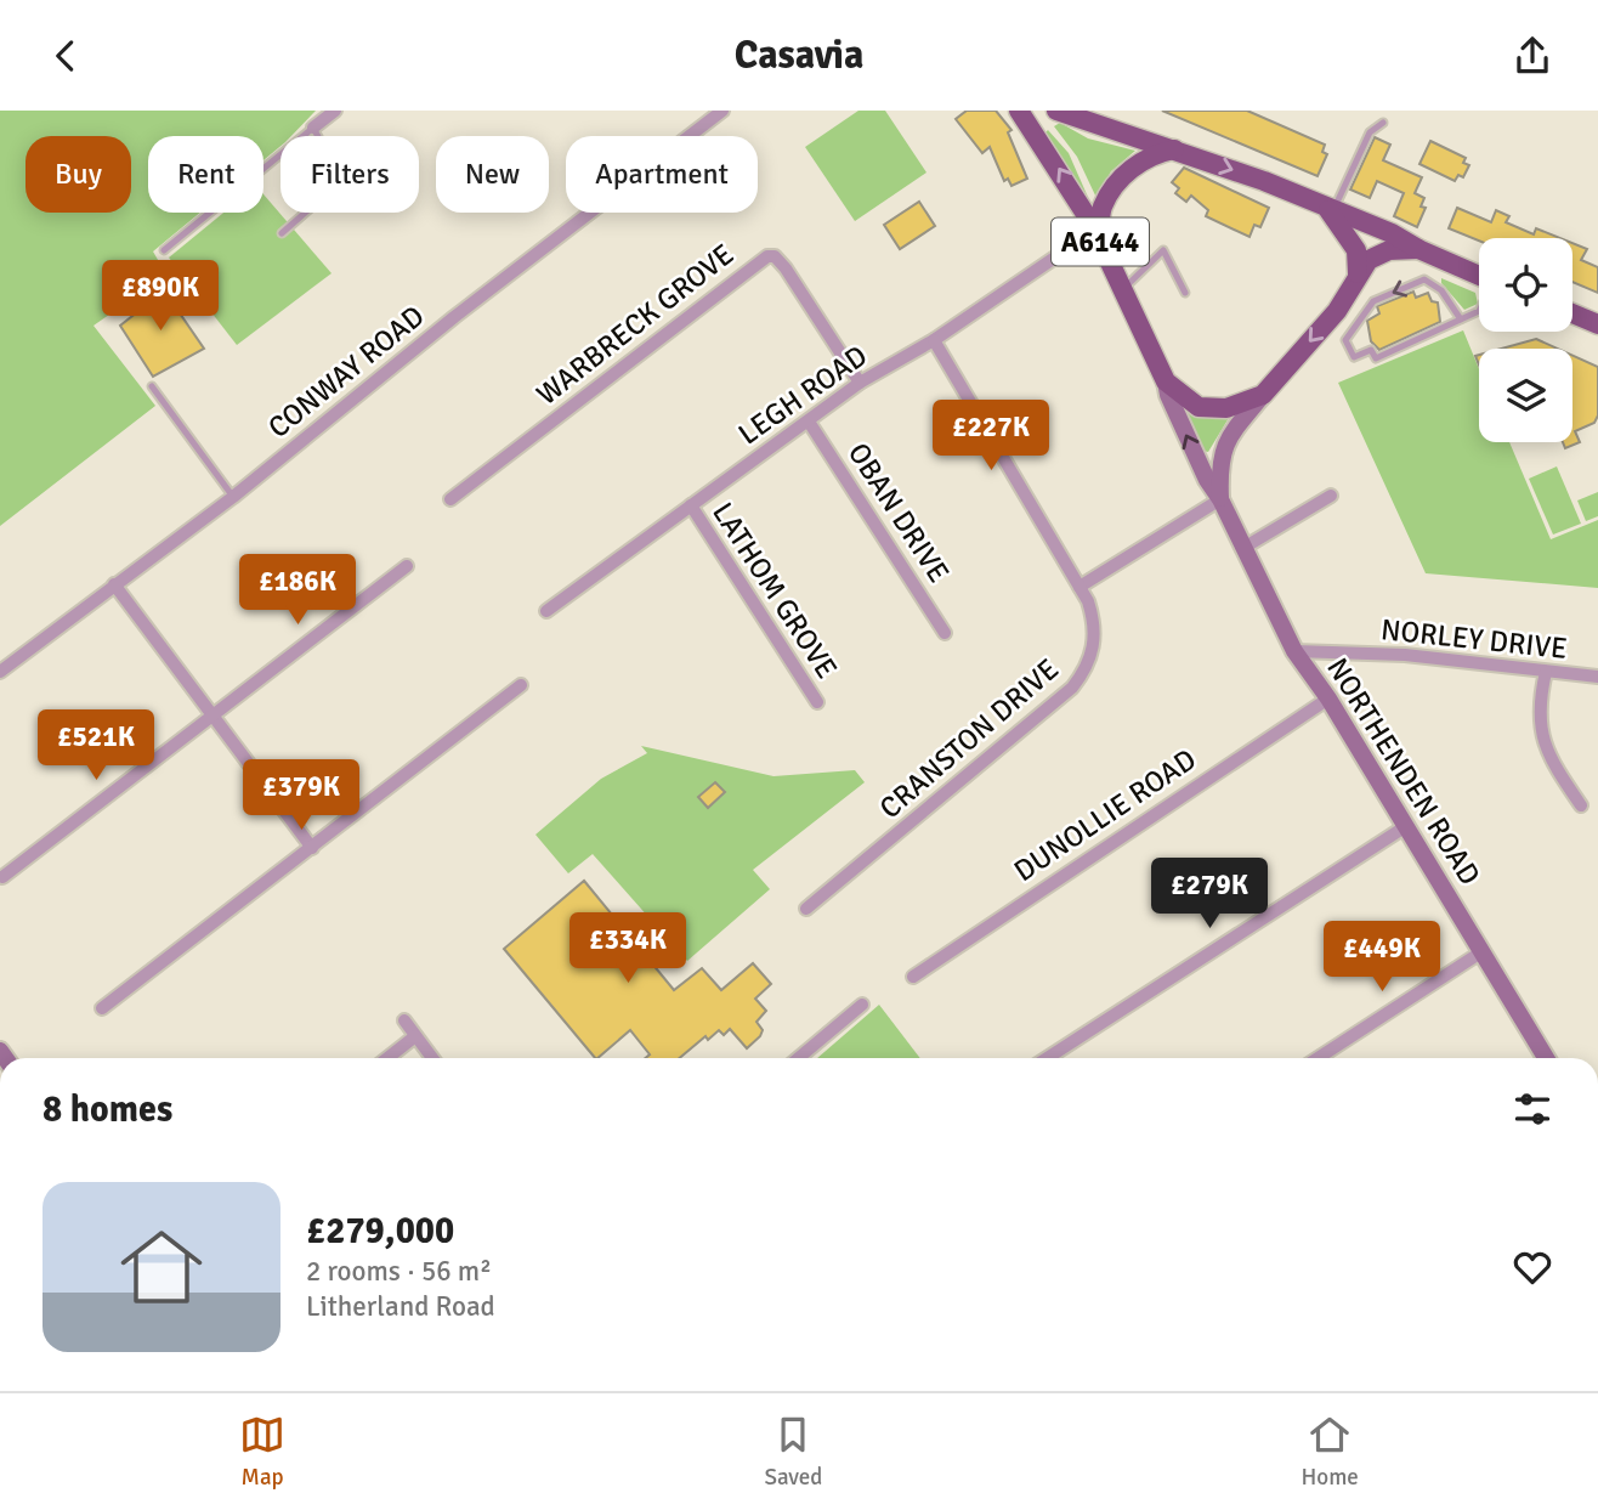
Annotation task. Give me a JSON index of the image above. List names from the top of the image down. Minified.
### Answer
{"streets":{"main road":["A6144","NORTHENDEN ROAD"],"street":["WARBRECK GROVE","CONWAY ROAD","LEGH ROAD","OBAN DRIVE","LATHOM GROVE","NORLEY DRIVE","CRANSTON DRIVE","DUNOLLIE ROAD"]},"crossings":[["A6144","LEGH ROAD"],["A6144","NORTHENDEN ROAD"],["WARBRECK GROVE","LEGH ROAD"],["LEGH ROAD","OBAN DRIVE"],["LEGH ROAD","LATHOM GROVE"],["LEGH ROAD","CRANSTON DRIVE"],["LEGH ROAD","NORTHENDEN ROAD"],["NORLEY DRIVE","NORTHENDEN ROAD"],["NORTHENDEN ROAD","DUNOLLIE ROAD"]],"page":{"header":"Casavia","chip":["Buy","Rent","Filters","New","Apartment"],"price":["£890K","£227K","£186K","£521K","£379K","£279K","£334K","£449K"],"heading":"8 homes","list":[{"name":"£279,000","note":"2 rooms · 56 m² · Litherland Road"}],"tabs":["Map","Saved","Home"]}}
